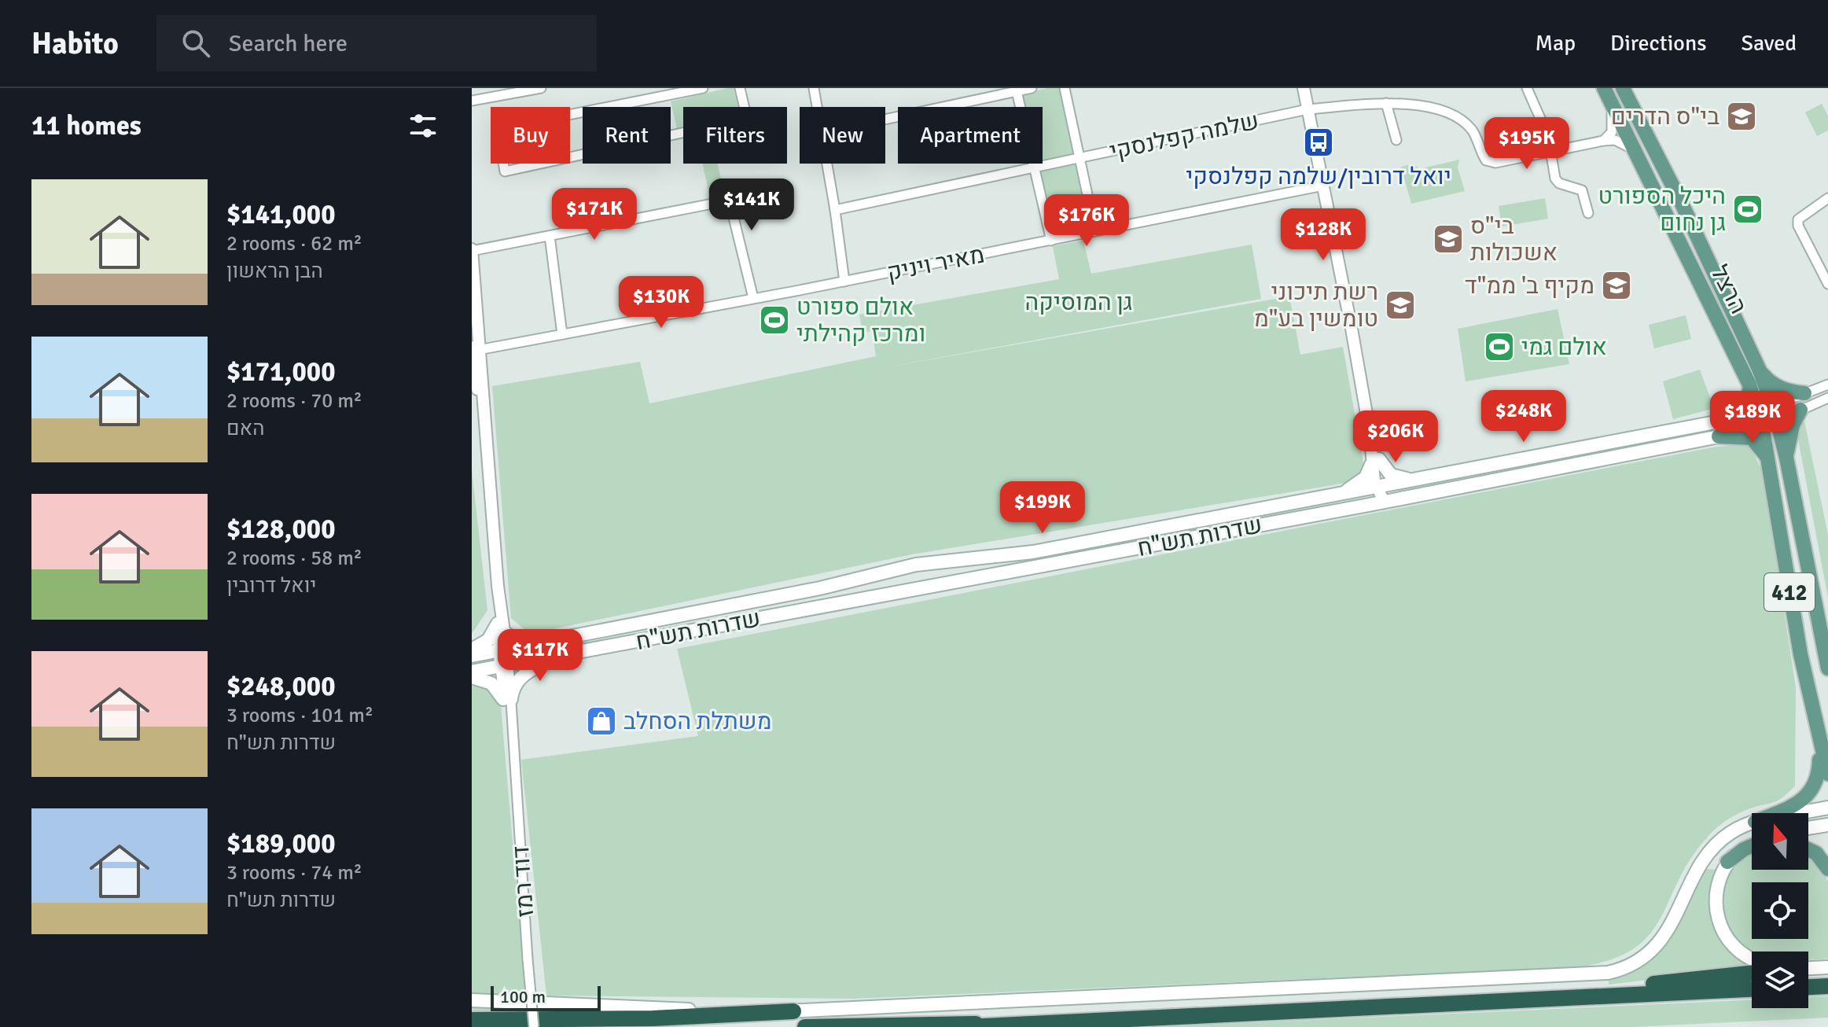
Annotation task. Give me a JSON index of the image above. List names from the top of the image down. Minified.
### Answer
{"streets":{"main road":["הרצל","שדרות תש\"ח","412"],"street":["שלמה קפלנסקי","מאיר ויניק","דוד רמז"]},"crossings":[["מאיר ויניק","דוד רמז"],["הרצל","שדרות תש\"ח"],["הרצל","412"],["שדרות תש\"ח","412"],["שדרות תש\"ח","דוד רמז"]],"parks":["גן המוסיקה"],"places":{"school or university":["בי\"ס הדרים","בי\"ס אשכולות","מקיף ב' ממ\"ד","רשת תיכוני טומשין בע\"מ"],"bus stop":["יואל דרובין/שלמה קפלנסקי"],"sports":["היכל הספורט גן נחום","אולם ספורט ומרכז קהילתי","אולם גמי"],"shop":["משתלת הסחלב"]},"scale_bar":"100 m","north":"top","page":{"header":"Habito","search":"Search here","nav":["Map","Directions","Saved"],"heading":"11 homes","chip":["Buy","Rent","Filters","New","Apartment"],"price":["$195K","$141K","$171K","$176K","$128K","$130K","$248K","$189K","$206K","$199K","$117K"],"list":[{"name":"$141,000","note":"2 rooms · 62 m² · הבן הראשון"},{"name":"$171,000","note":"2 rooms · 70 m² · האם"},{"name":"$128,000","note":"2 rooms · 58 m² · יואל דרובין"},{"name":"$248,000","note":"3 rooms · 101 m² · שדרות תש\"ח"},{"name":"$189,000","note":"3 rooms · 74 m² · שדרות תש\"ח"}],"scale":"100 m"}}
